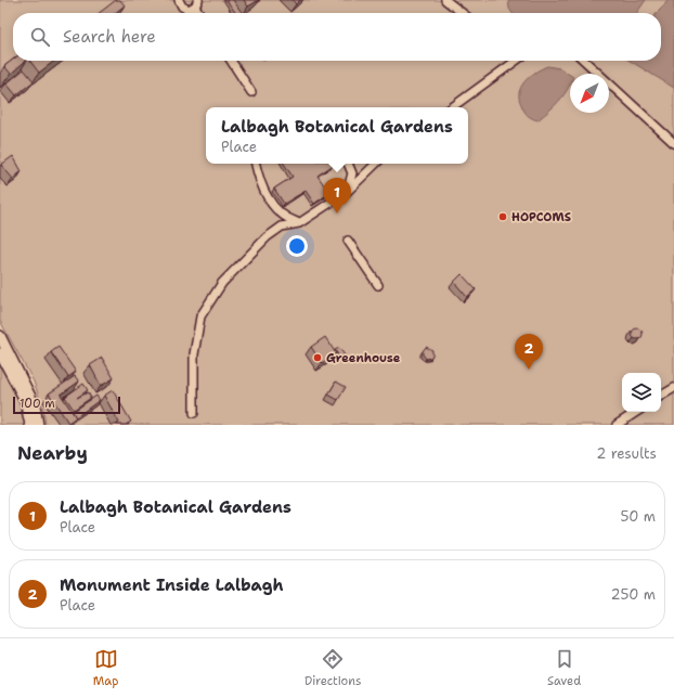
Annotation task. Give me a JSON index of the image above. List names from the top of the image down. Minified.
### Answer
{"places":["HOPCOMS","Greenhouse"],"scale_bar":"100 m","north":"bottom left","page":{"search":"Search here","popup":["Lalbagh Botanical Gardens","Place"],"pins":["1","2"],"scale":"100 m","heading":["Nearby","2 results"],"list":[{"mark":"1","name":"Lalbagh Botanical Gardens","note":"Place","value":"50 m"},{"mark":"2","name":"Monument Inside Lalbagh","note":"Place","value":"250 m"}],"nav":["Map","Directions","Saved"]}}
